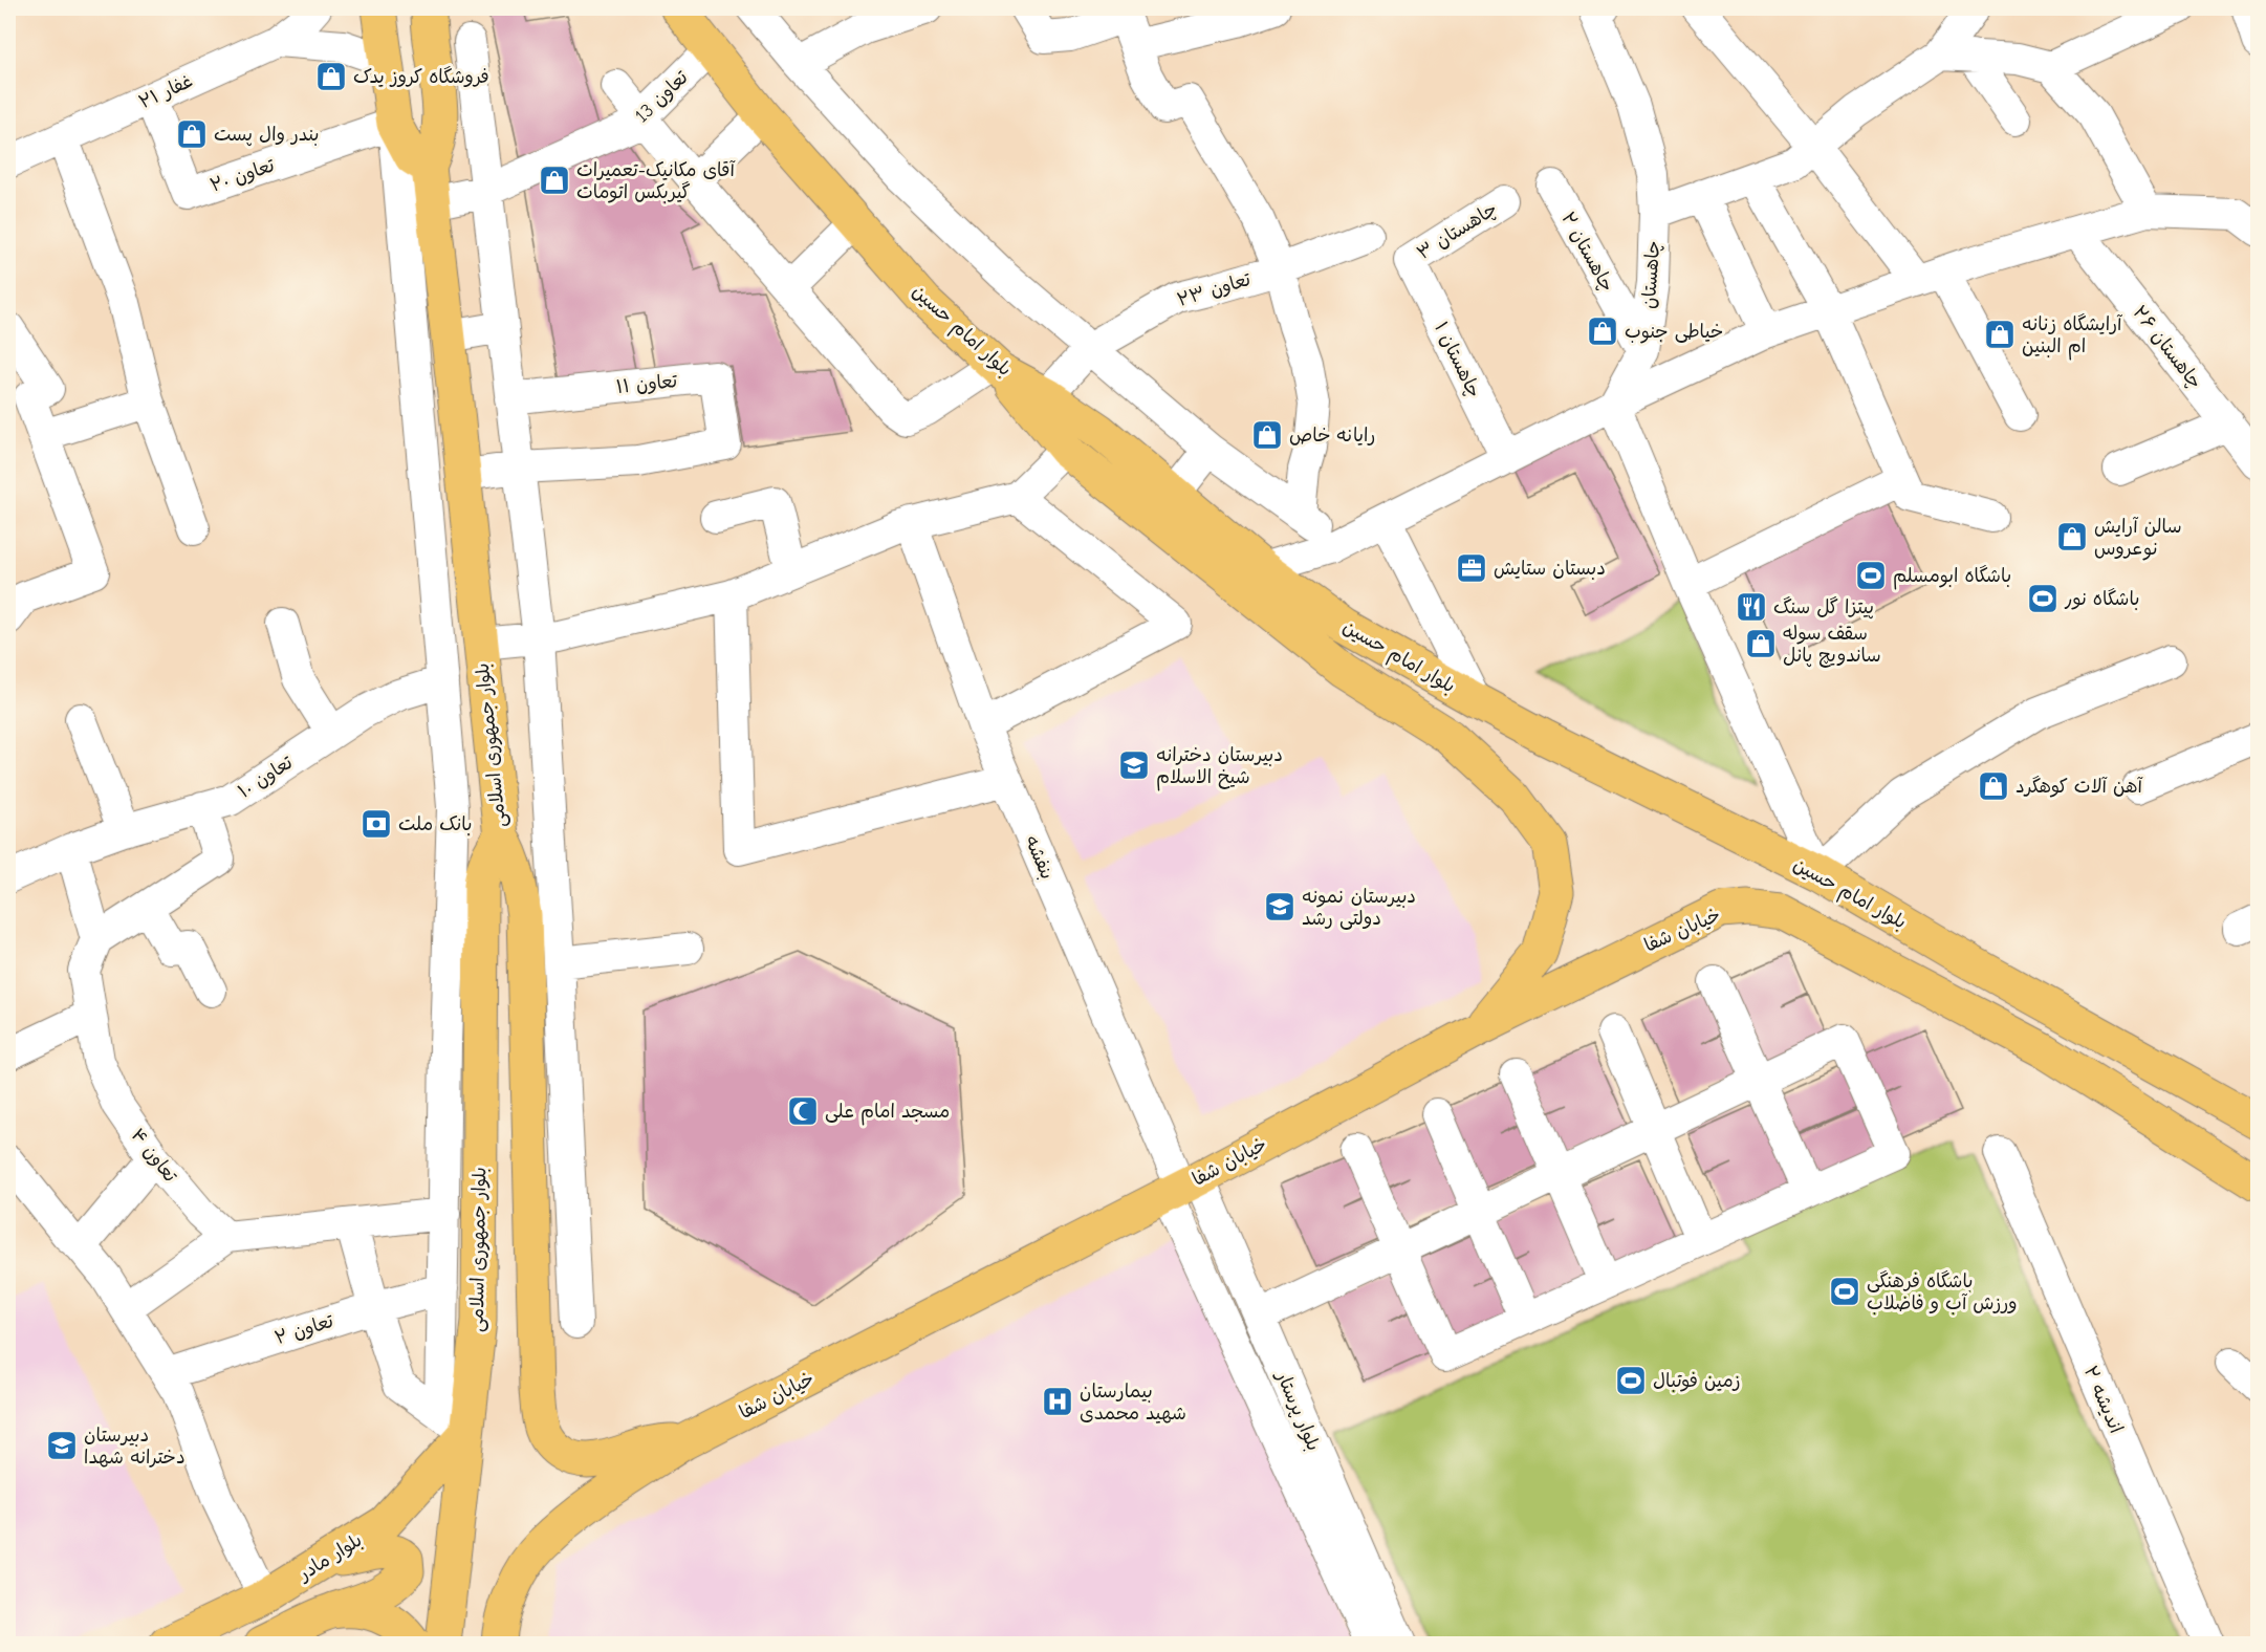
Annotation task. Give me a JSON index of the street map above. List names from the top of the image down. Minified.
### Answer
{"streets":{"main road":["بلوار امام حسین","بلوار جمهوری اسلامی","خیابان شفا","بلوار مادر"],"street":["غفار ۲۱","تعاون 13","تعاون ۲۰","چاهستان ۳","چاهستان ۲","چاهستان","تعاون ۲۳","چاهستان ۲۶","چاهستان ۱","تعاون ۱۱","تعاون ۱۰","بنفشه","تعاون ۴","تعاون ۲","اندیشه ۲","بلوار پرستار"]},"crossings":[["غفار ۲۱","تعاون ۲۰"],["تعاون 13","بلوار امام حسین"],["تعاون 13","بلوار جمهوری اسلامی"],["چاهستان ۳","چاهستان ۱"],["چاهستان ۲","چاهستان"],["تعاون ۲۳","بلوار امام حسین"],["بلوار جمهوری اسلامی","بلوار مادر"],["بنفشه","خیابان شفا"],["بنفشه","بلوار پرستار"],["خیابان شفا","بلوار پرستار"]],"places":{"shop":["فروشگاه کروز یدک","بندر وال پست","آقای مکانیک-تعمیرات گیربکس اتومات","خیاطی جنوب","آرایشگاه زنانه ام البنین","رایانه خاص","سالن آرایش نوعروس","سقف سوله ساندویچ پانل","آهن آلات کوهگرد"],"office":["دبستان ستایش"],"sports":["باشگاه ابومسلم","باشگاه نور","باشگاه فرهنگی ورزش آب و فاضلاب","زمین فوتبال"],"restaurant":["پیتزا گل سنگ"],"school or university":["دبیرستان دخترانه شیخ الاسلام","دبیرستان نمونه دولتی رشد","دبیرستان دخترانه شهدا"],"bank":["بانک ملت"],"mosque":["مسجد امام علی"],"hospital":["بیمارستان شهید محمدی"]}}
